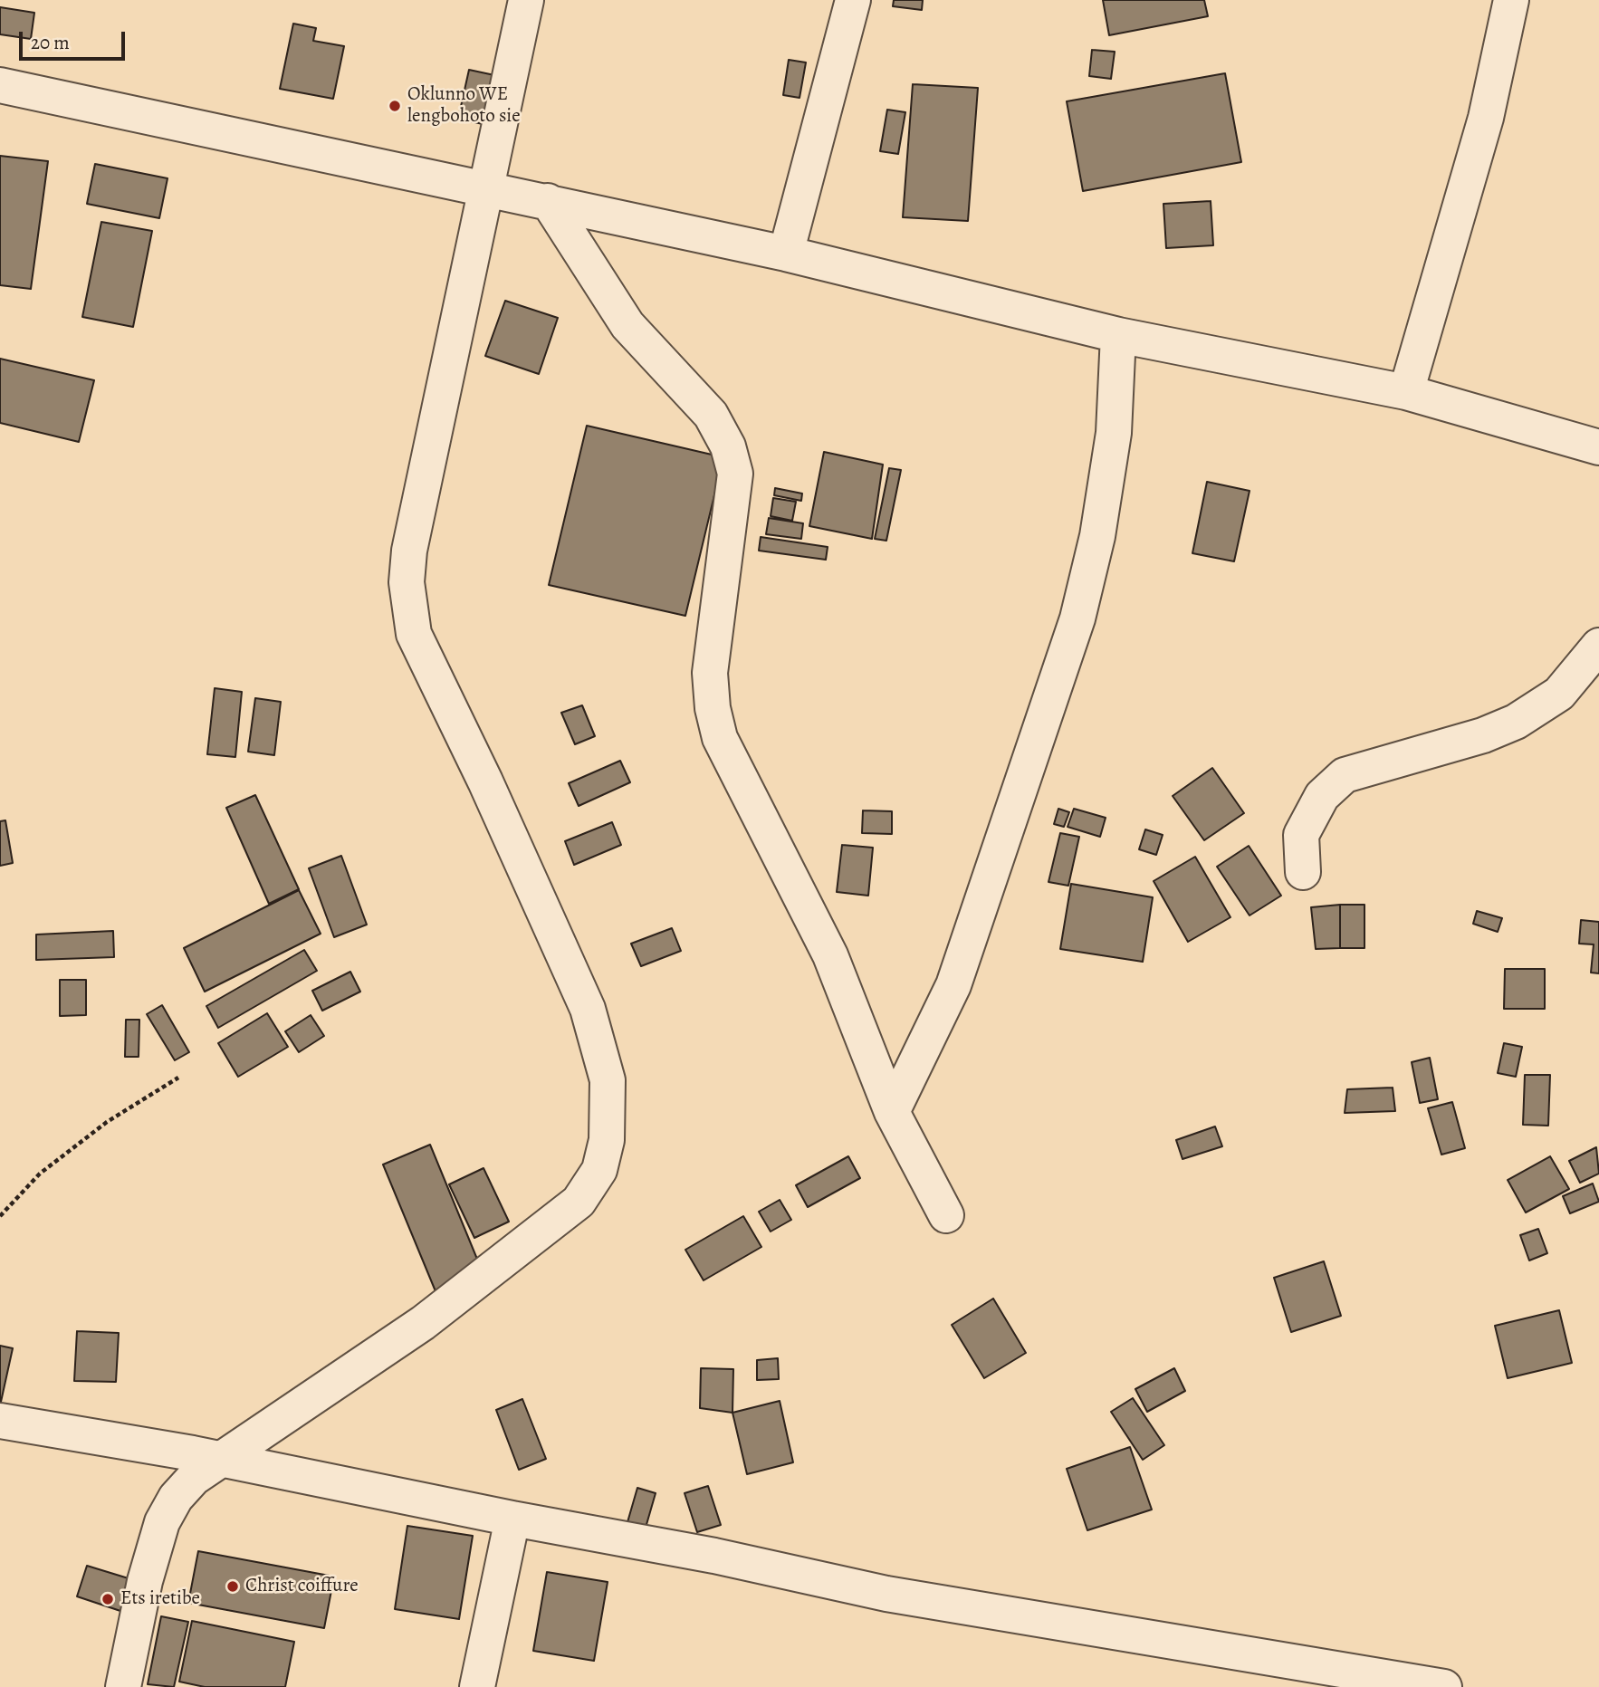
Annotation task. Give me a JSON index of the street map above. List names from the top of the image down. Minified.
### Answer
{"places":["Oklunno WE lengbohoto sie","Christ coiffure","Ets iretibe"],"scale_bar":"20 m"}
